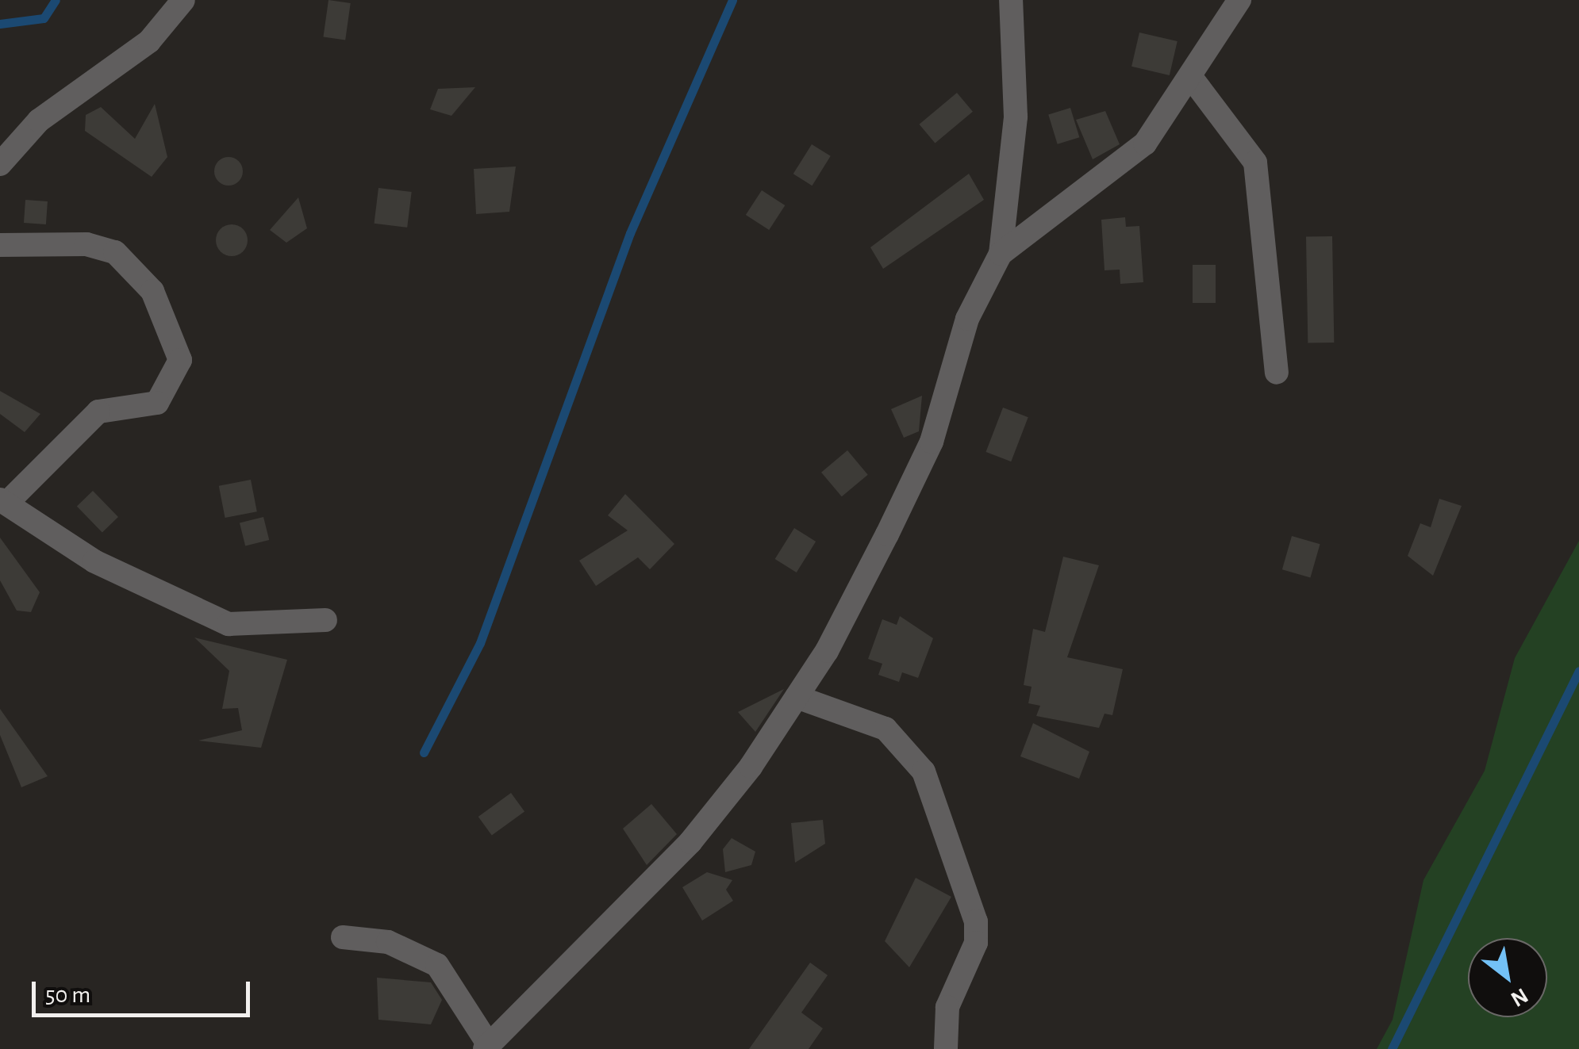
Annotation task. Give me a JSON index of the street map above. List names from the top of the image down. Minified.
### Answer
{"scale_bar":"50 m","north":"bottom right"}
